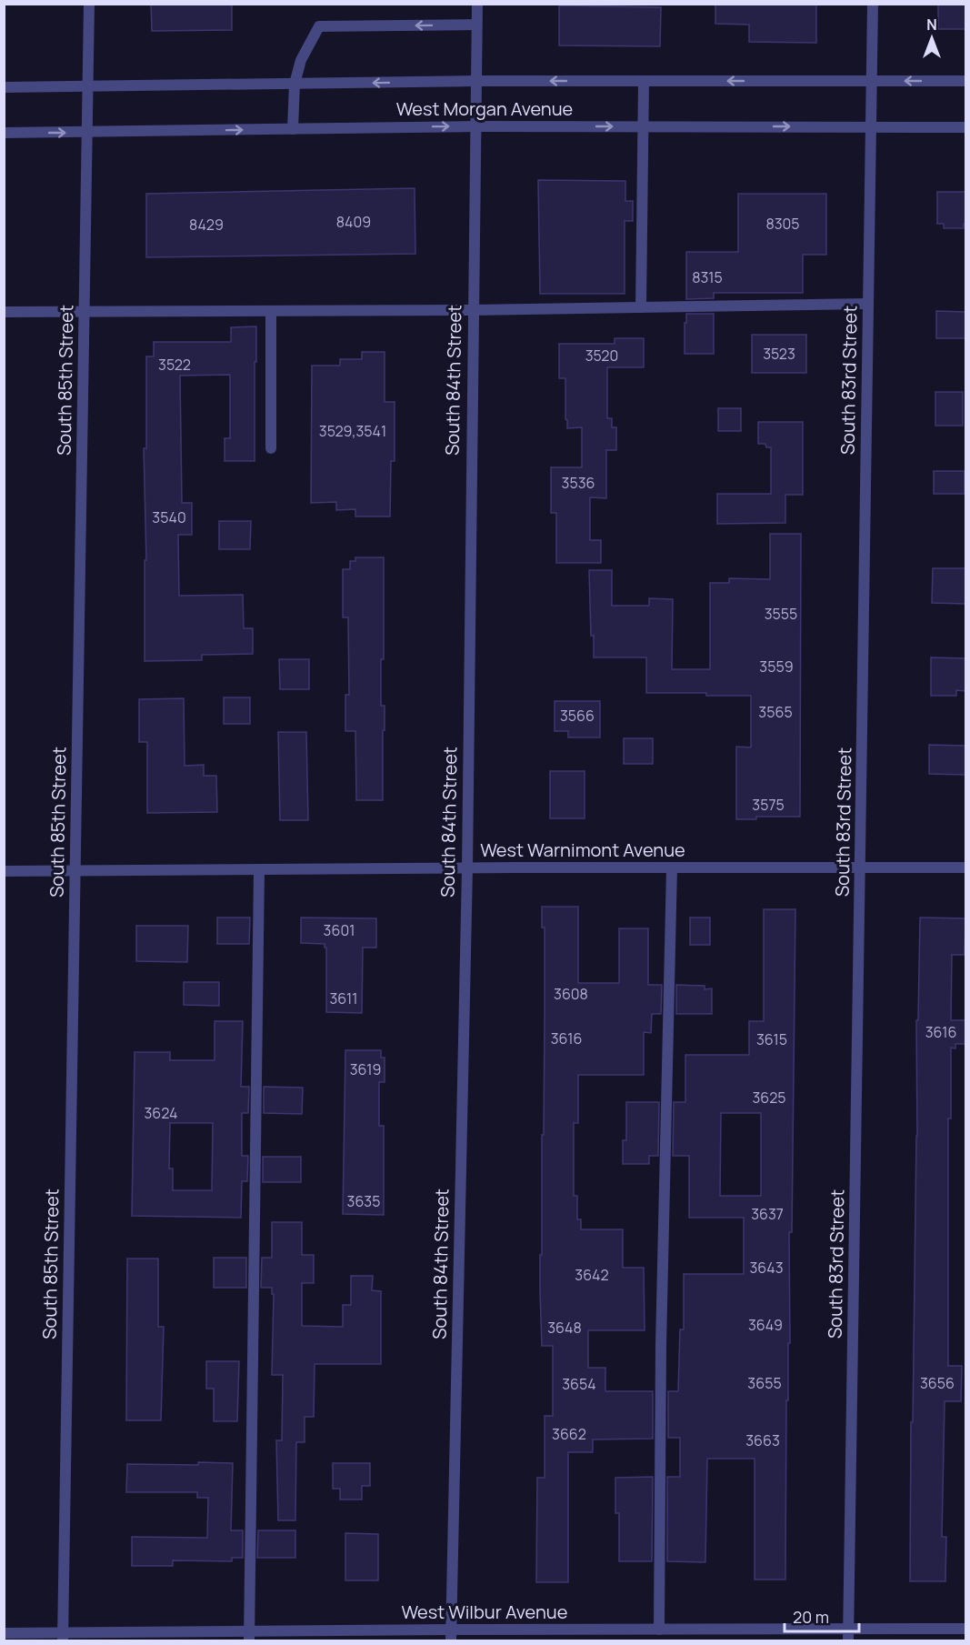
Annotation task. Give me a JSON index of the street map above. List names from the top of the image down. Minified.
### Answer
{"streets":{"street":["West Morgan Avenue","South 85th Street","South 84th Street","South 83rd Street","West Warnimont Avenue","West Wilbur Avenue"]},"crossings":[["West Morgan Avenue","South 85th Street"],["West Morgan Avenue","South 84th Street"],["West Morgan Avenue","South 83rd Street"],["South 85th Street","West Warnimont Avenue"],["South 85th Street","West Wilbur Avenue"],["South 84th Street","West Warnimont Avenue"],["South 84th Street","West Wilbur Avenue"],["South 83rd Street","West Warnimont Avenue"],["South 83rd Street","West Wilbur Avenue"]],"house_numbers":["8409","8305","8429","8315","3523","3520","3522","3529,3541","3536","3540","3555","3559","3565","3566","3575","3601","3608","3611","3616","3616","3615","3619","3625","3624","3635","3637","3643","3642","3649","3648","3655","3656","3654","3662","3663"],"scale_bar":"20 m","north":"top"}
